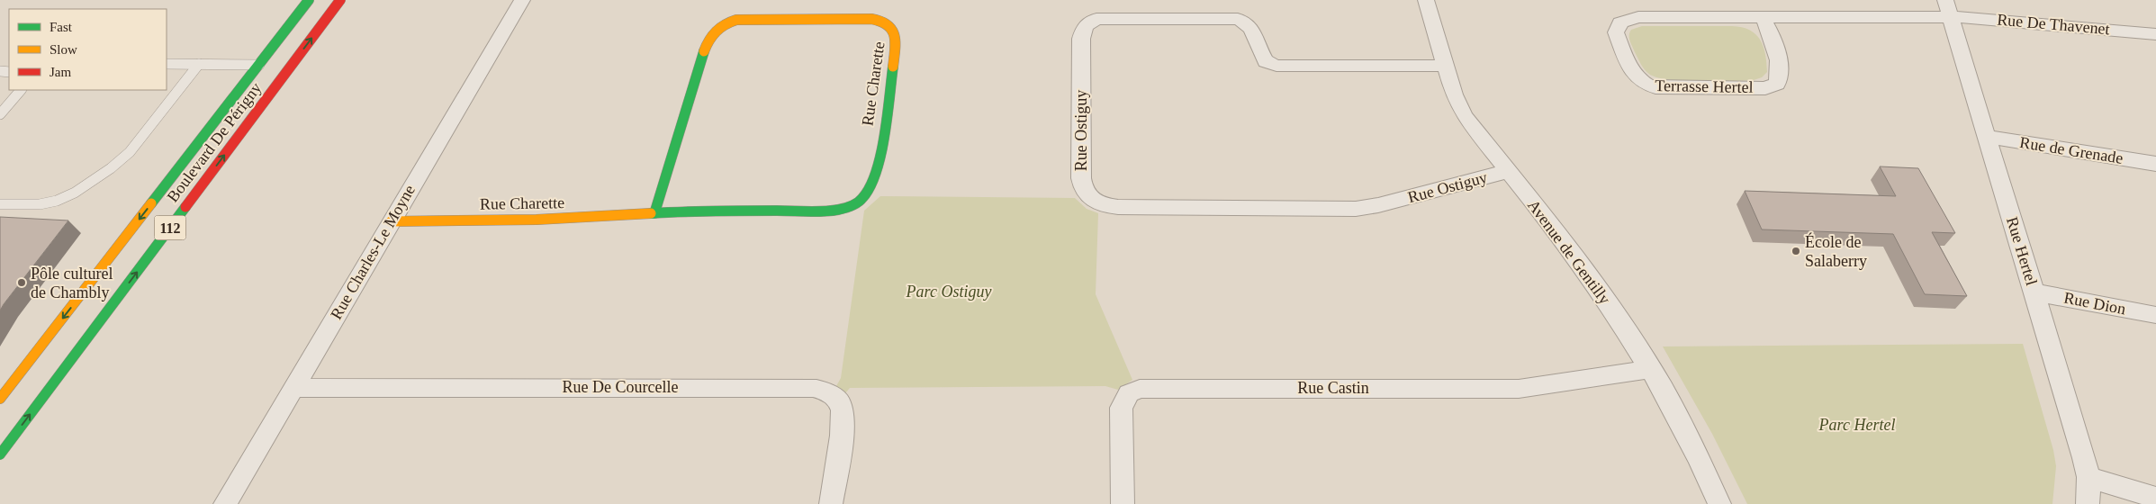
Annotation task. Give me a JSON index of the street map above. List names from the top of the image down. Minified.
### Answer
{"streets":{"street":["Rue De Thavenet","Rue Charette","Terrasse Hertel","Rue Ostiguy","Boulevard De Périgny","Rue de Grenade","112","Rue Hertel","Rue Charles-Le Moyne","Avenue de Gentilly","Rue Dion","Rue De Courcelle","Rue Castin"]},"crossings":[["Rue De Thavenet","Terrasse Hertel"],["Rue De Thavenet","Rue Hertel"],["Rue Charette","Rue Charles-Le Moyne"],["Terrasse Hertel","Rue Hertel"],["Rue Ostiguy","Avenue de Gentilly"],["Rue de Grenade","Rue Hertel"],["Rue Hertel","Rue Dion"],["Rue Charles-Le Moyne","Rue De Courcelle"],["Avenue de Gentilly","Rue Castin"]],"parks":["Parc Ostiguy","Parc Hertel"],"places":["École de Salaberry","Pôle culturel de Chambly"],"legend":["Fast","Slow","Jam"]}
